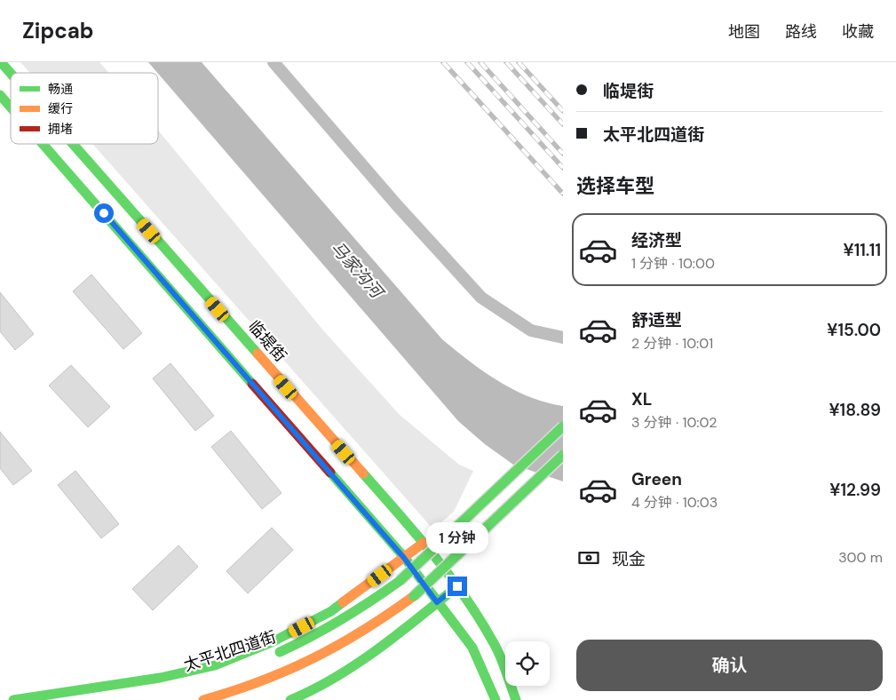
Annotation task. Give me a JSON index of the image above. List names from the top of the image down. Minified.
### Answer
{"streets":{"street":["临堤街","太平北四道街"]},"crossings":[["临堤街","太平北四道街"]],"water":["马家沟河"],"legend":["畅通","缓行","拥堵"],"page":{"header":"Zipcab","nav":["地图","路线","收藏"],"banner":["临堤街","太平北四道街"],"heading":"选择车型","list":[{"name":"经济型","note":"1 分钟 · 10:00","value":"¥11.11"},{"name":"舒适型","note":"2 分钟 · 10:01","value":"¥15.00"},{"name":"XL","note":"3 分钟 · 10:02","value":"¥18.89"},{"name":"Green","note":"4 分钟 · 10:03","value":"¥12.99"}],"bubble":"1 分钟","pay":["现金","300 m"],"buttons":"确认"}}
